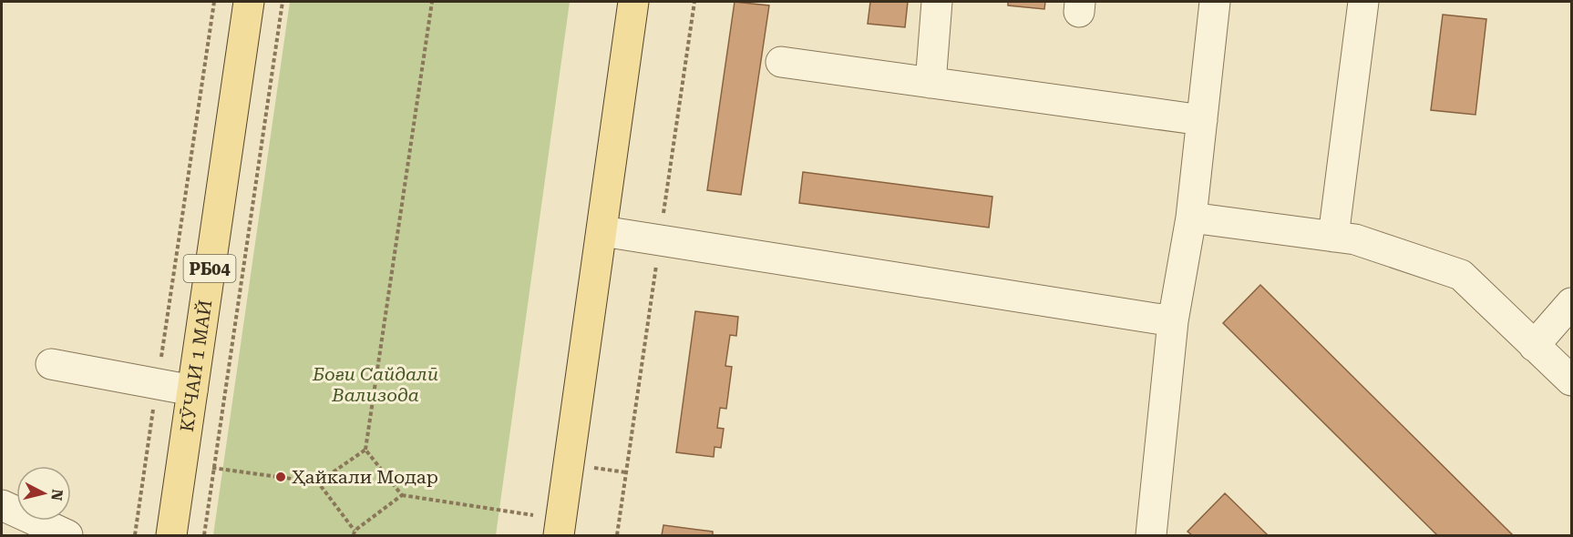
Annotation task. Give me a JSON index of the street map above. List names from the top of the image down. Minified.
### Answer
{"streets":{"main road":["РБ04","КӮЧАИ 1 МАЙ"]},"parks":["Боғи Сайдалӣ Вализода"],"places":["Ҳайкали Модар"],"north":"right"}
